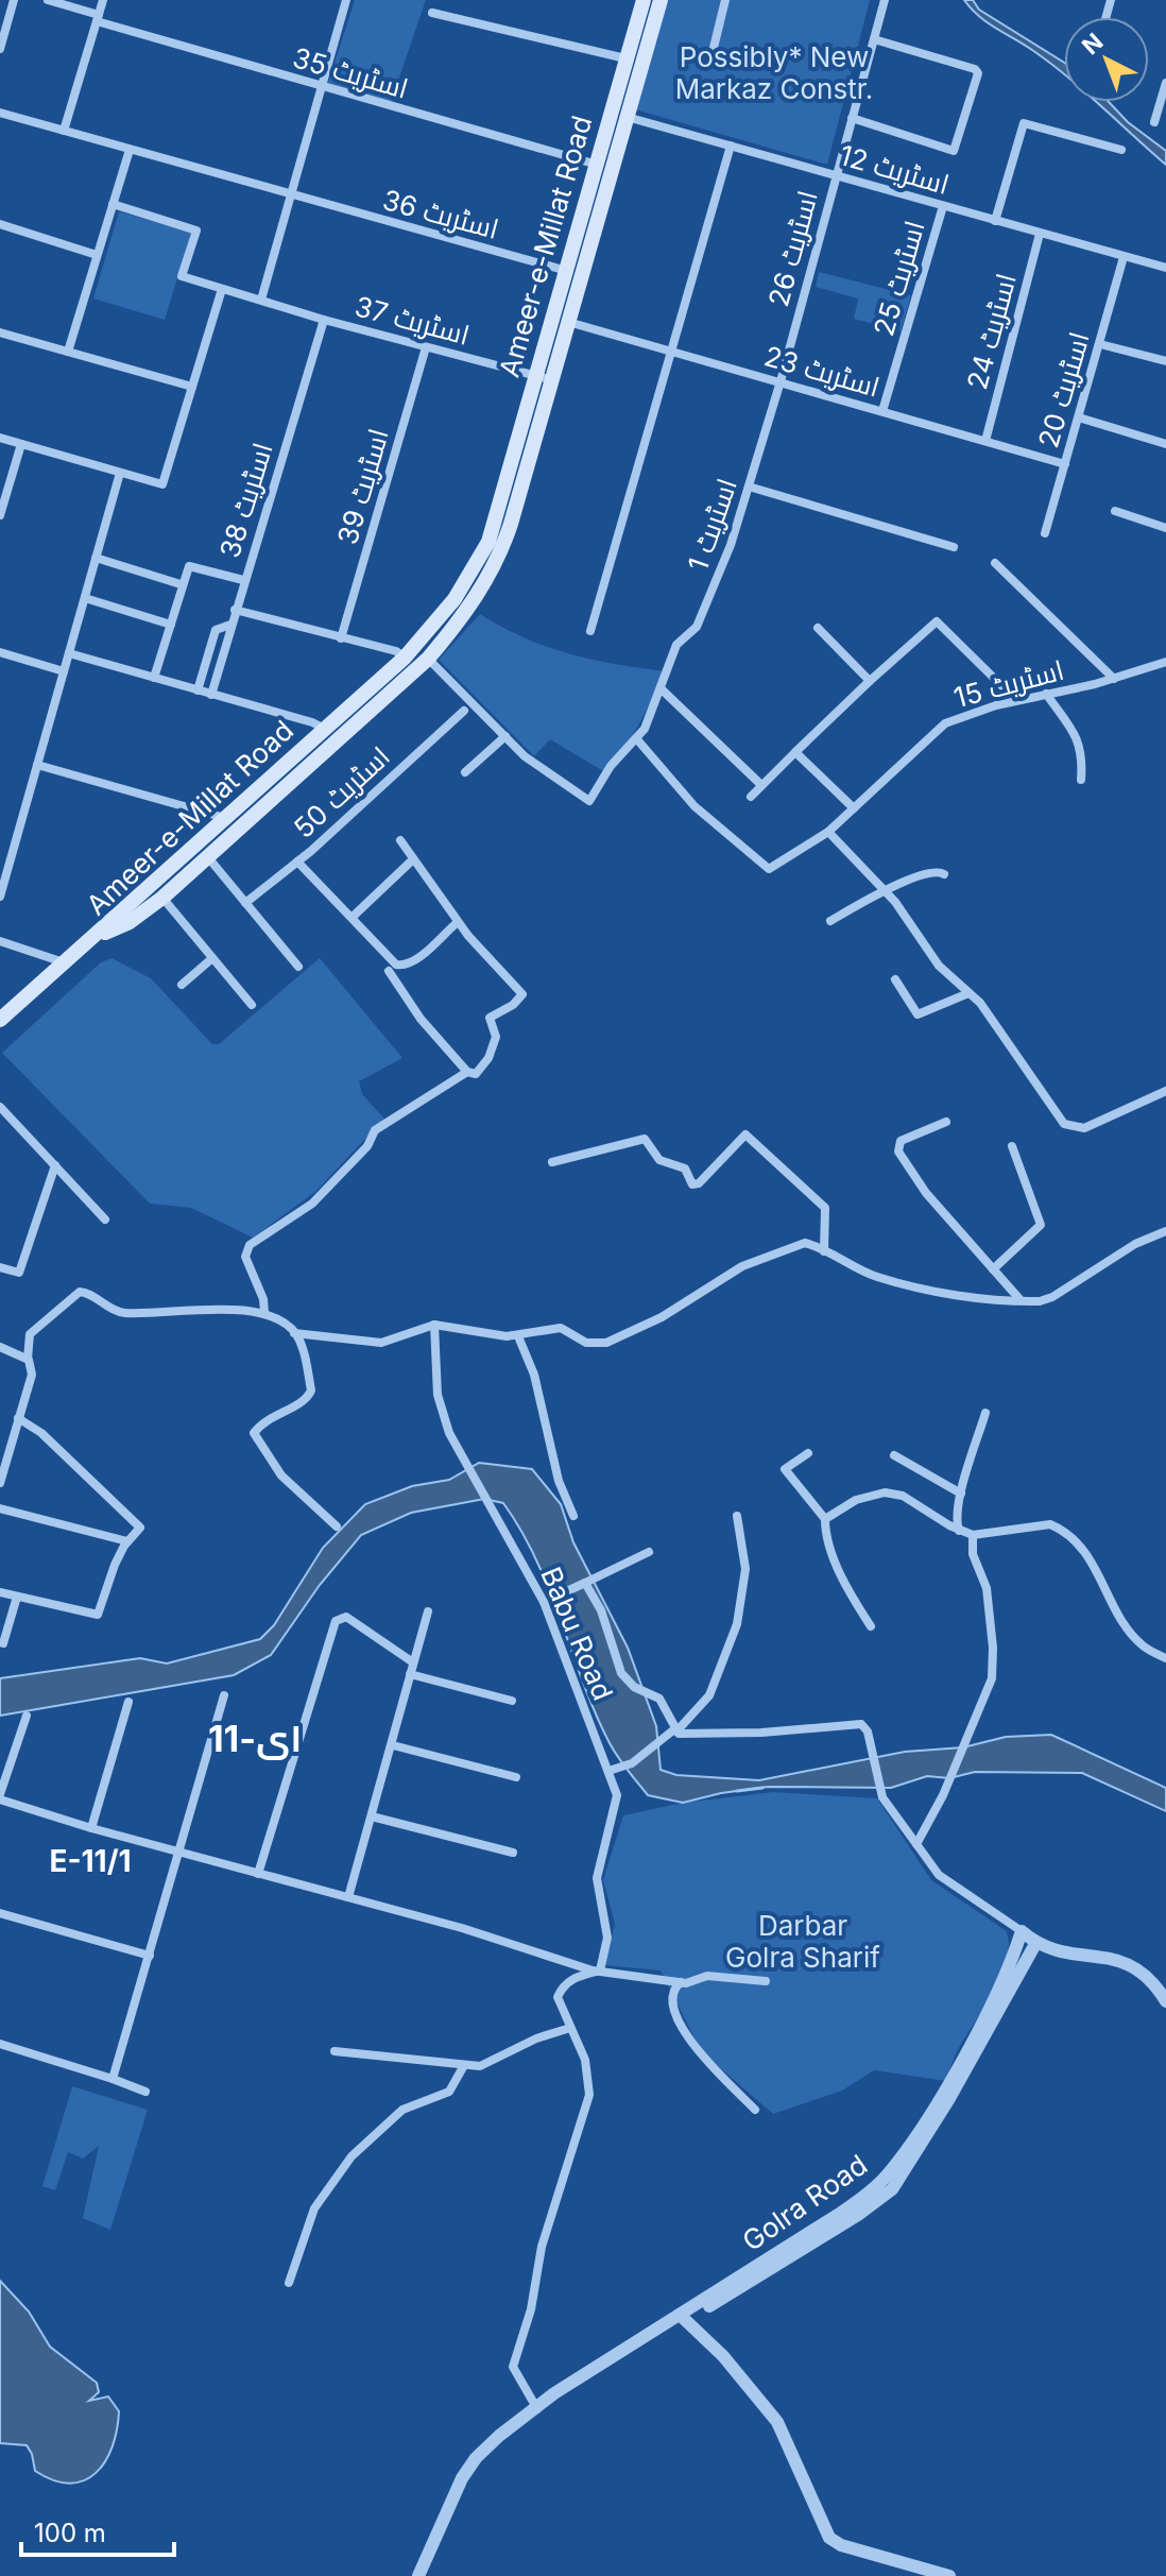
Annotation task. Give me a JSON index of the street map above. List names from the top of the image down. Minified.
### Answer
{"streets":{"main road":["Ameer-e-Millat Road"],"street":["اسٹریٹ 35","اسٹریٹ 12","اسٹریٹ 36","اسٹریٹ 26","اسٹریٹ 25","اسٹریٹ 37","اسٹریٹ 24","اسٹریٹ 23","اسٹریٹ 20","اسٹریٹ 39","اسٹریٹ 38","اسٹریٹ 1","اسٹریٹ 15","اسٹریٹ 50","Babu Road","Golra Road"]},"crossings":[["اسٹریٹ 35","Ameer-e-Millat Road"],["اسٹریٹ 12","Ameer-e-Millat Road"],["اسٹریٹ 12","اسٹریٹ 26"],["اسٹریٹ 12","اسٹریٹ 25"],["اسٹریٹ 12","اسٹریٹ 24"],["اسٹریٹ 12","اسٹریٹ 20"],["اسٹریٹ 36","Ameer-e-Millat Road"],["Ameer-e-Millat Road","اسٹریٹ 37"],["Ameer-e-Millat Road","اسٹریٹ 23"],["اسٹریٹ 26","اسٹریٹ 23"],["اسٹریٹ 26","اسٹریٹ 1"],["اسٹریٹ 25","اسٹریٹ 23"],["اسٹریٹ 37","اسٹریٹ 39"],["اسٹریٹ 37","اسٹریٹ 38"],["اسٹریٹ 24","اسٹریٹ 23"],["اسٹریٹ 23","اسٹریٹ 20"],["اسٹریٹ 23","اسٹریٹ 1"],["اسٹریٹ 1","اسٹریٹ 15"]],"districts":["ای-11","E-11/1"],"parks":["Possibly* New Markaz Constr.","Darbar Golra Sharif"],"scale_bar":"100 m","north":"top left"}
